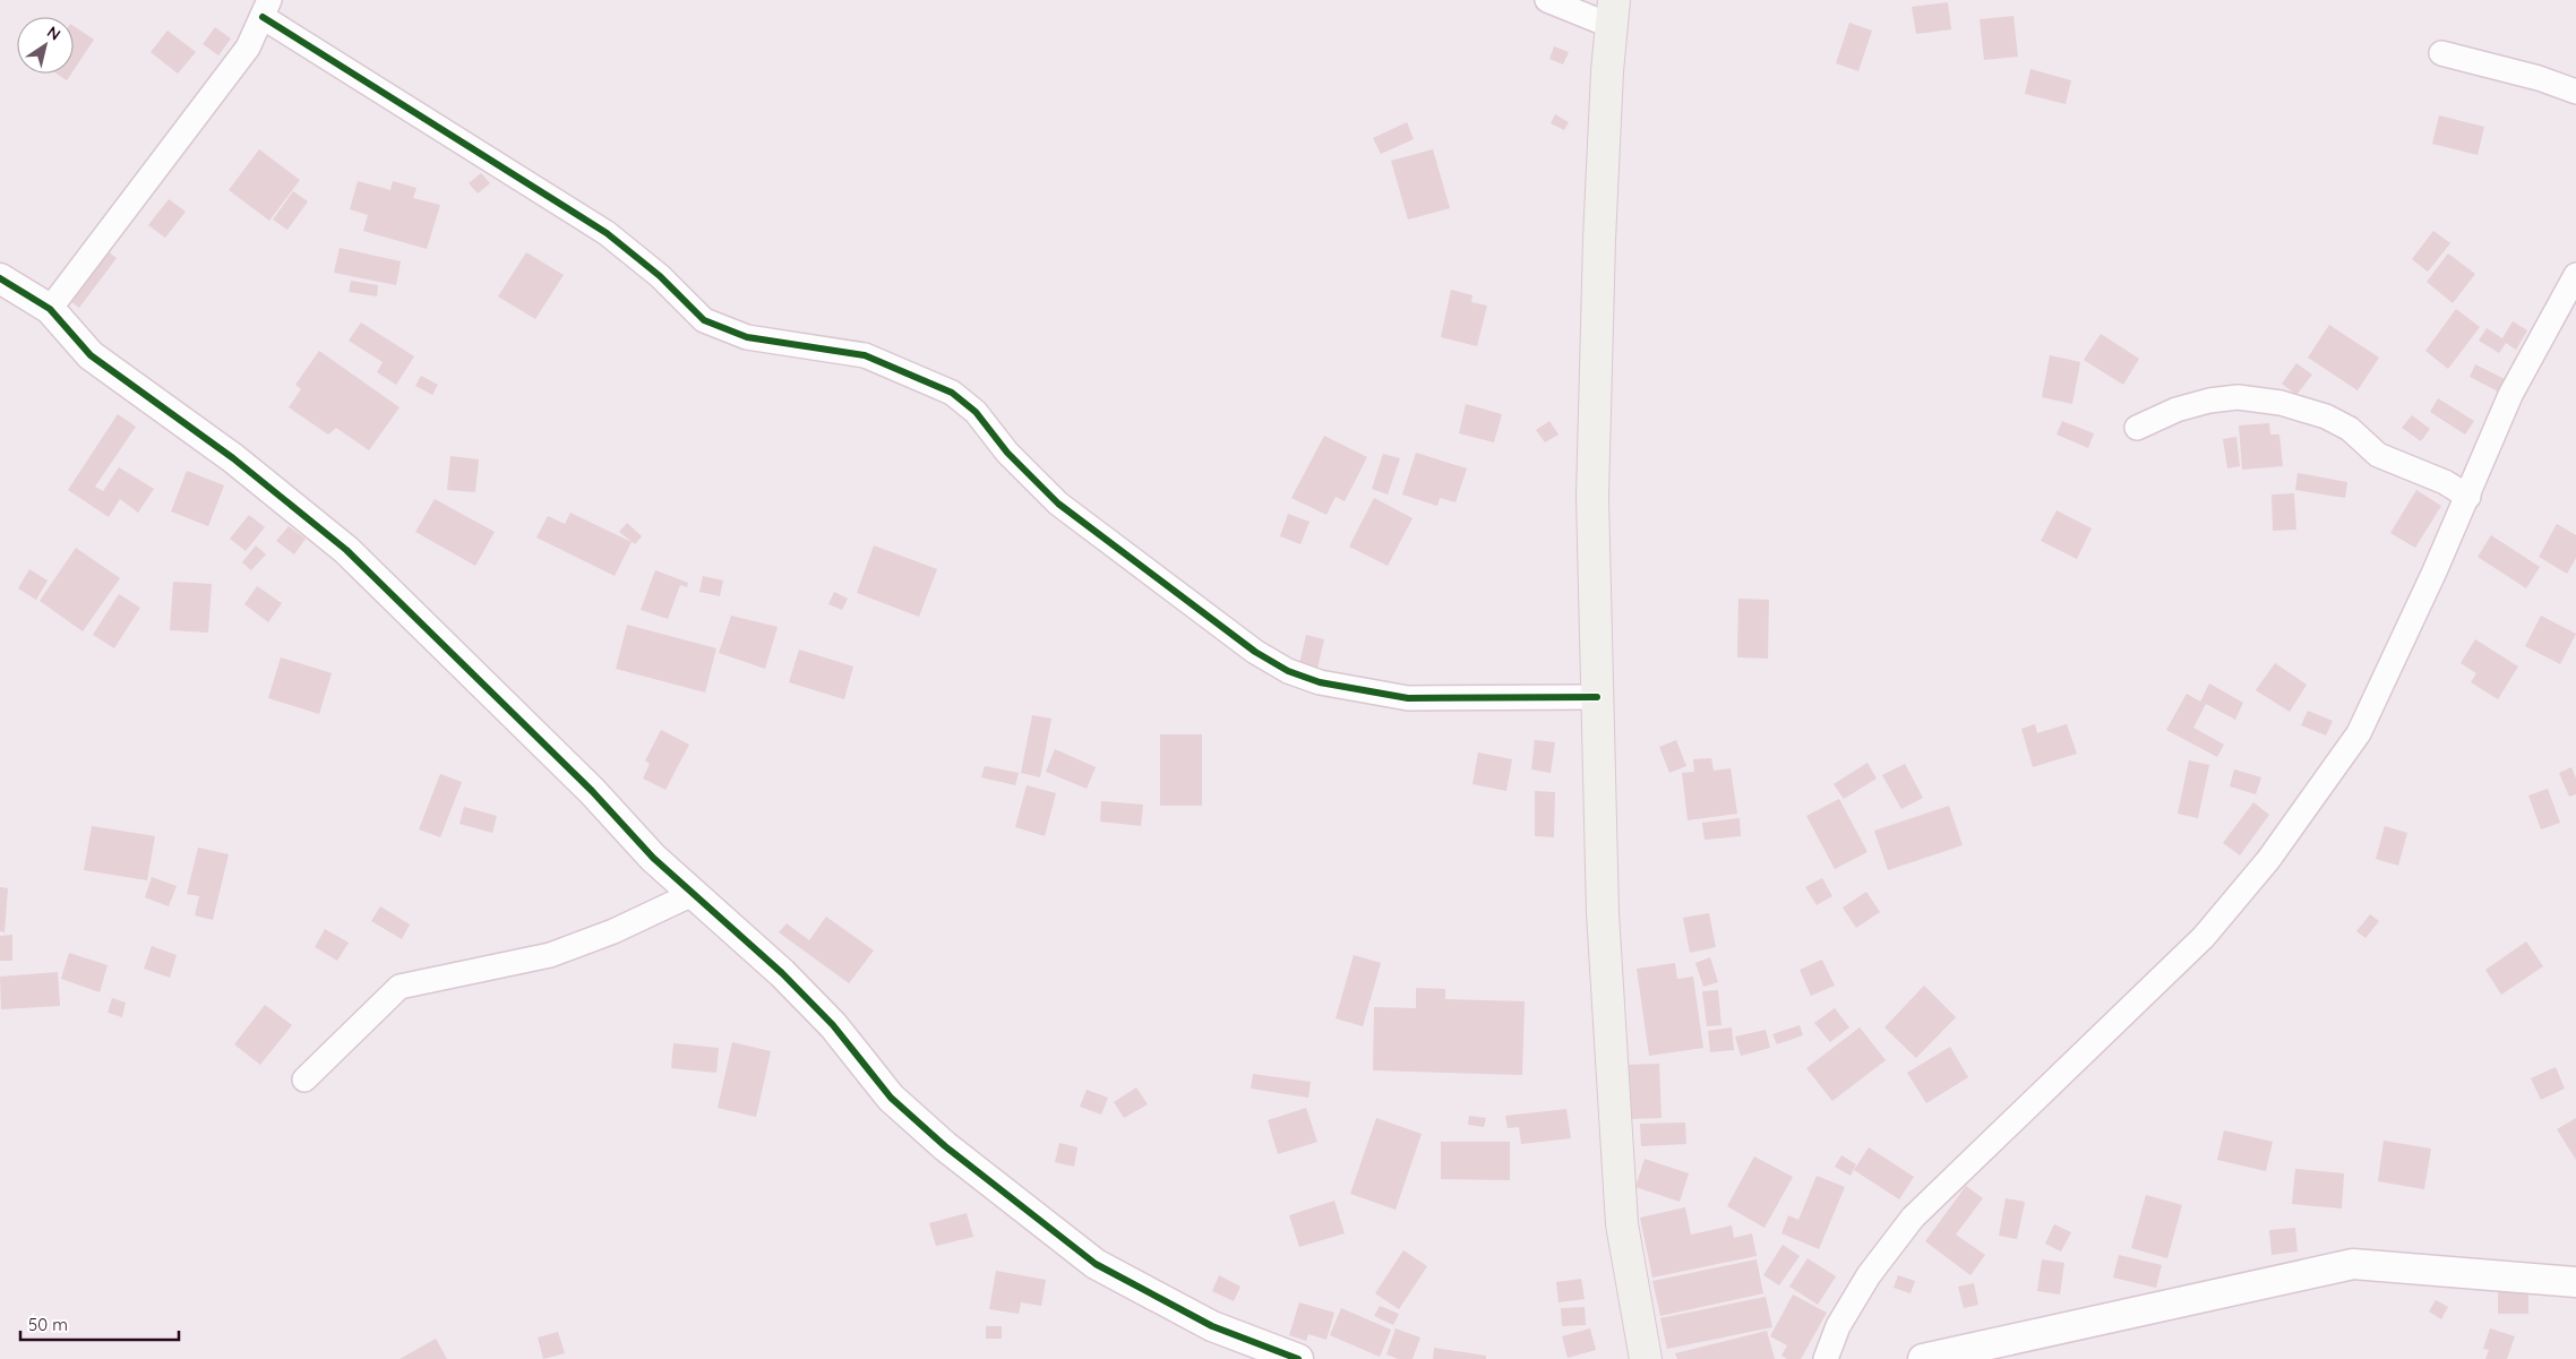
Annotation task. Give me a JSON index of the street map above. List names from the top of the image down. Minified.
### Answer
{"scale_bar":"50 m","north":"top right"}
